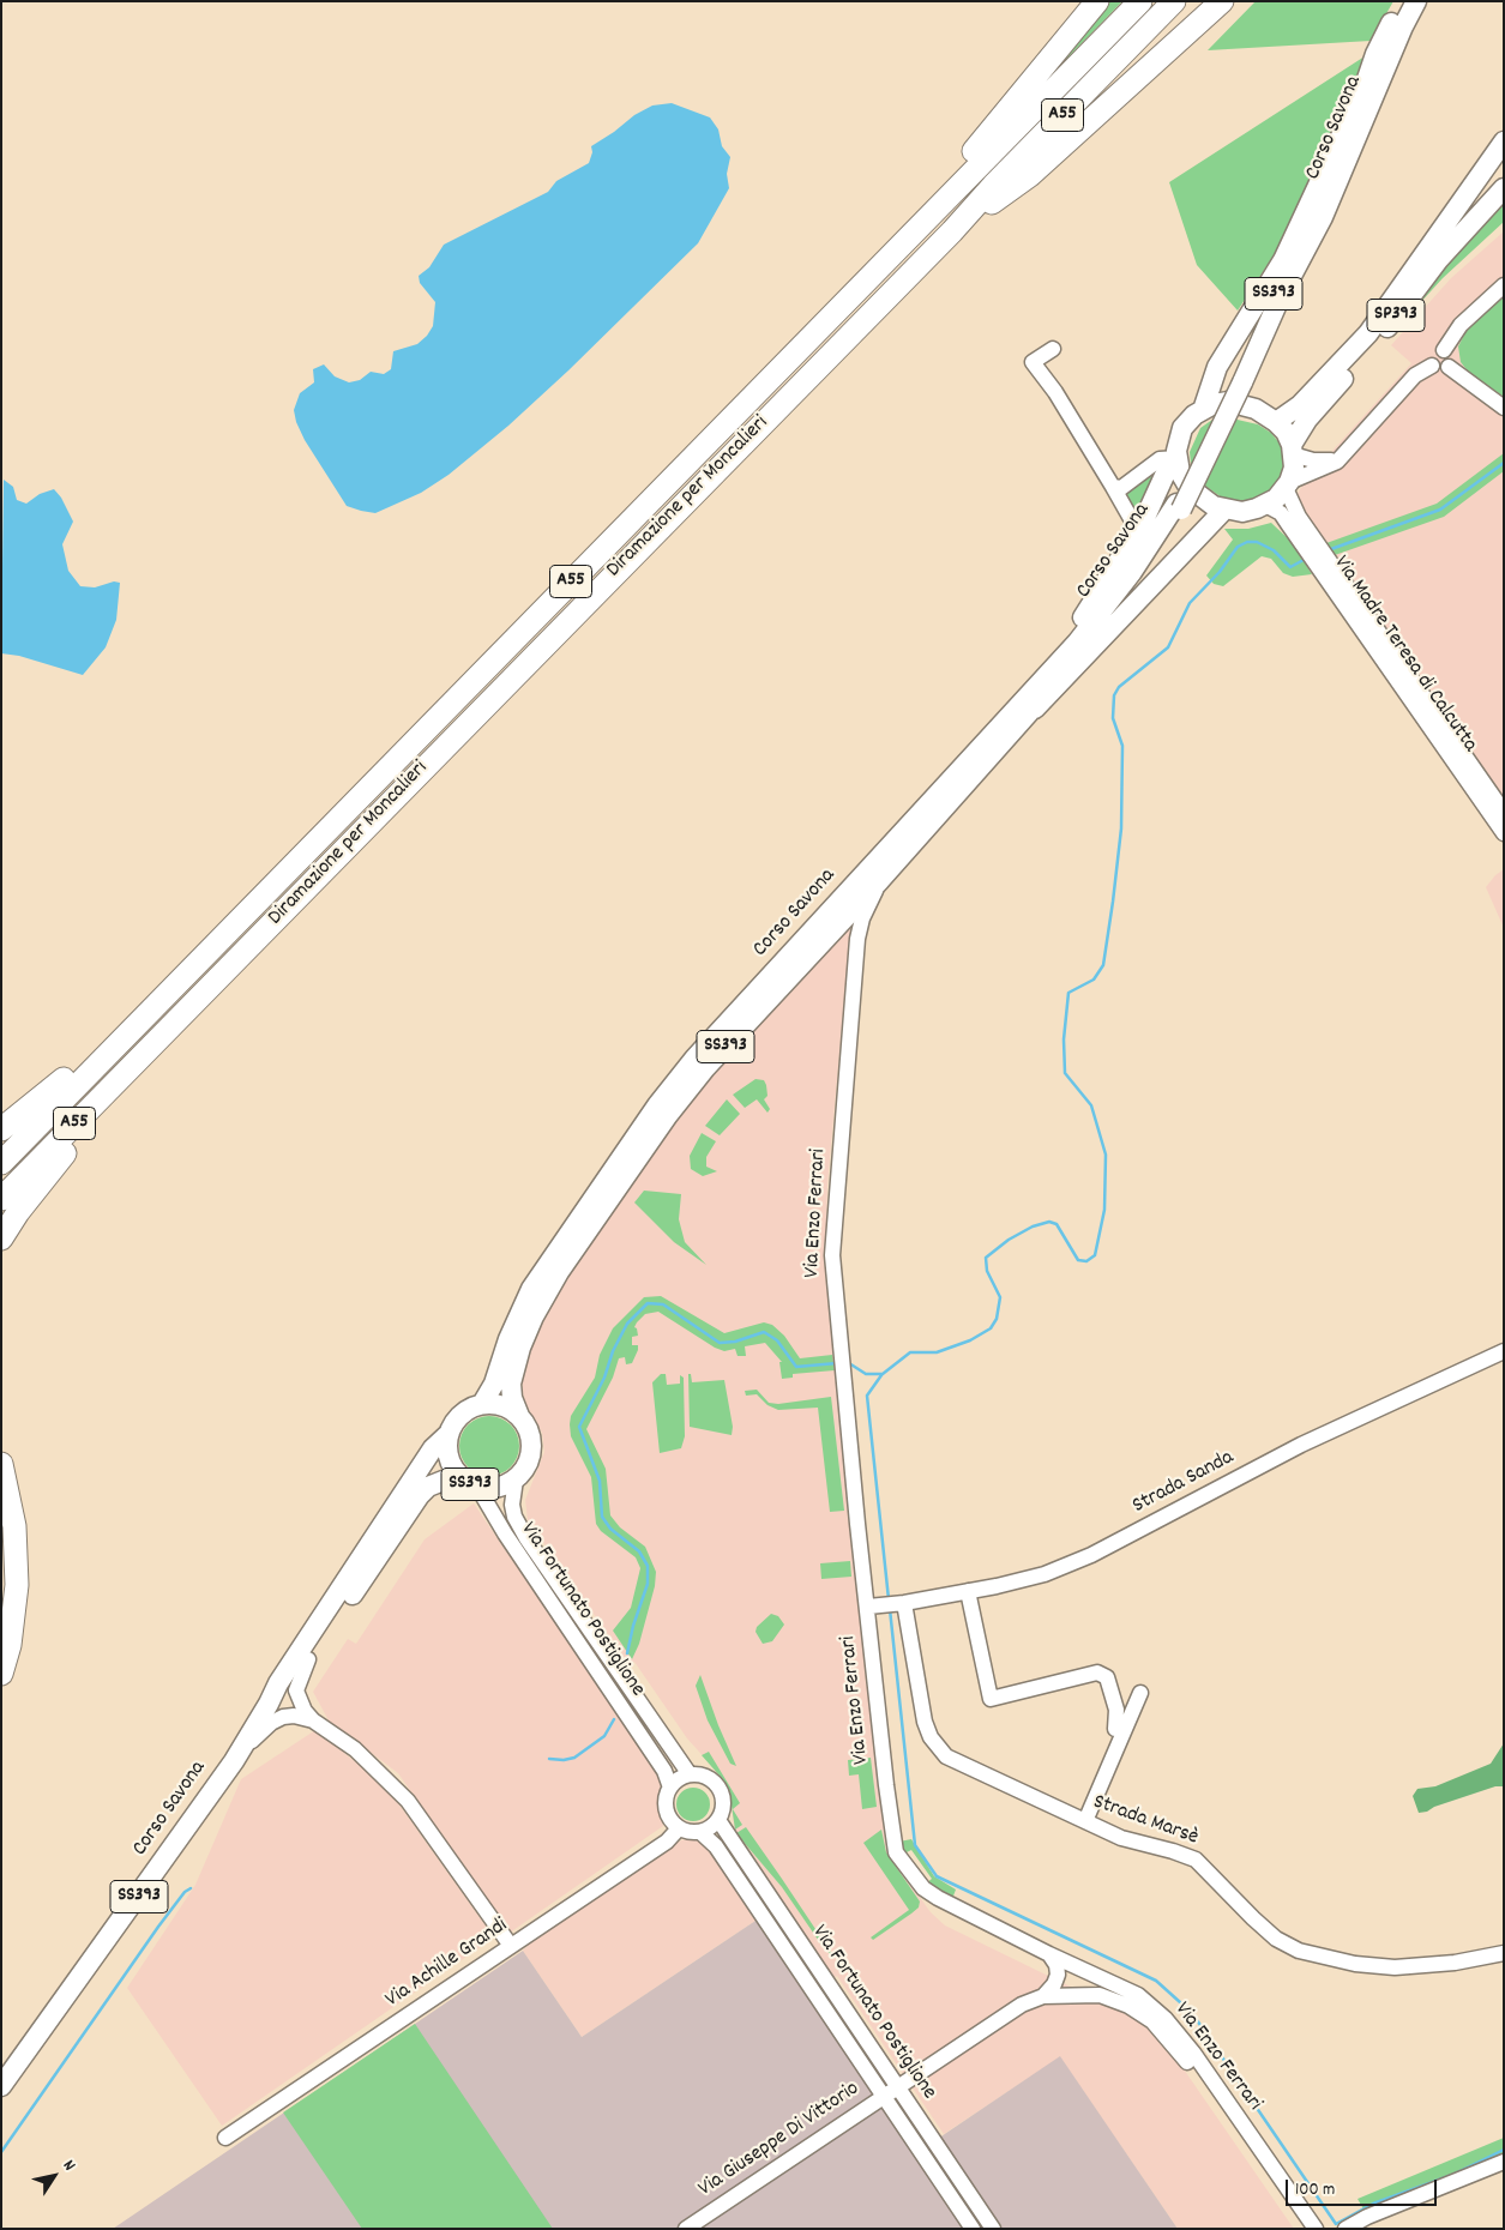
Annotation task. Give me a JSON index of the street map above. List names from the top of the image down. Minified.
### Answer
{"streets":{"highway":["A55","Diramazione per Moncalieri"],"main road":["Corso Savona","SS393","SP393"],"street":["Via Madre Teresa di Calcutta","Via Enzo Ferrari","Strada Sanda","Via Fortunato Postiglione","Strada Marsè","Via Achille Grandi","Via Giuseppe Di Vittorio"]},"crossings":[["Corso Savona","SS393"],["Corso Savona","Via Enzo Ferrari"],["Corso Savona","Via Fortunato Postiglione"],["SS393","Via Fortunato Postiglione"],["SP393","Via Madre Teresa di Calcutta"],["Via Enzo Ferrari","Strada Sanda"],["Strada Sanda","Strada Marsè"],["Via Fortunato Postiglione","Via Achille Grandi"],["Via Fortunato Postiglione","Via Giuseppe Di Vittorio"]],"scale_bar":"100 m","north":"top right"}
